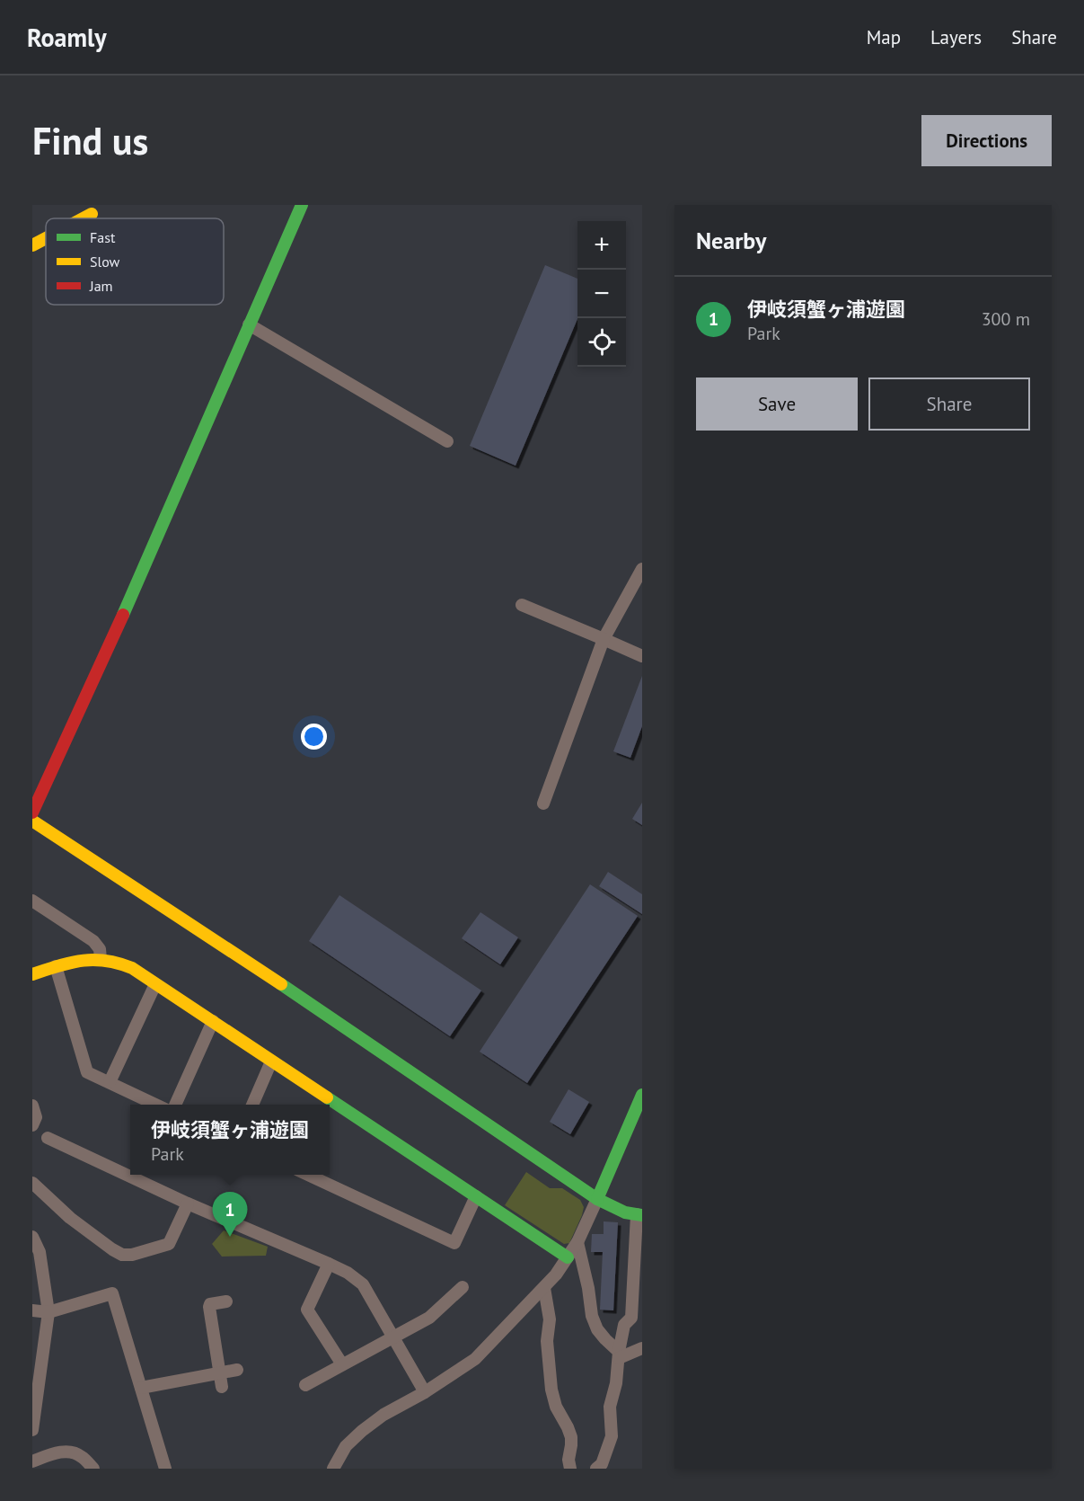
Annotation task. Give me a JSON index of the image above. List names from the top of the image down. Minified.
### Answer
{"legend":["Fast","Slow","Jam"],"page":{"header":"Roamly","nav":["Map","Layers","Share"],"buttons":["Directions",["Save","Share"]],"title":"Find us","heading":"Nearby","map_buttons":["+","−"],"list":[{"mark":"1","name":"伊岐須蟹ヶ浦遊園","note":"Park","value":"300 m"}],"popup":["伊岐須蟹ヶ浦遊園","Park"],"pins":"1"}}
